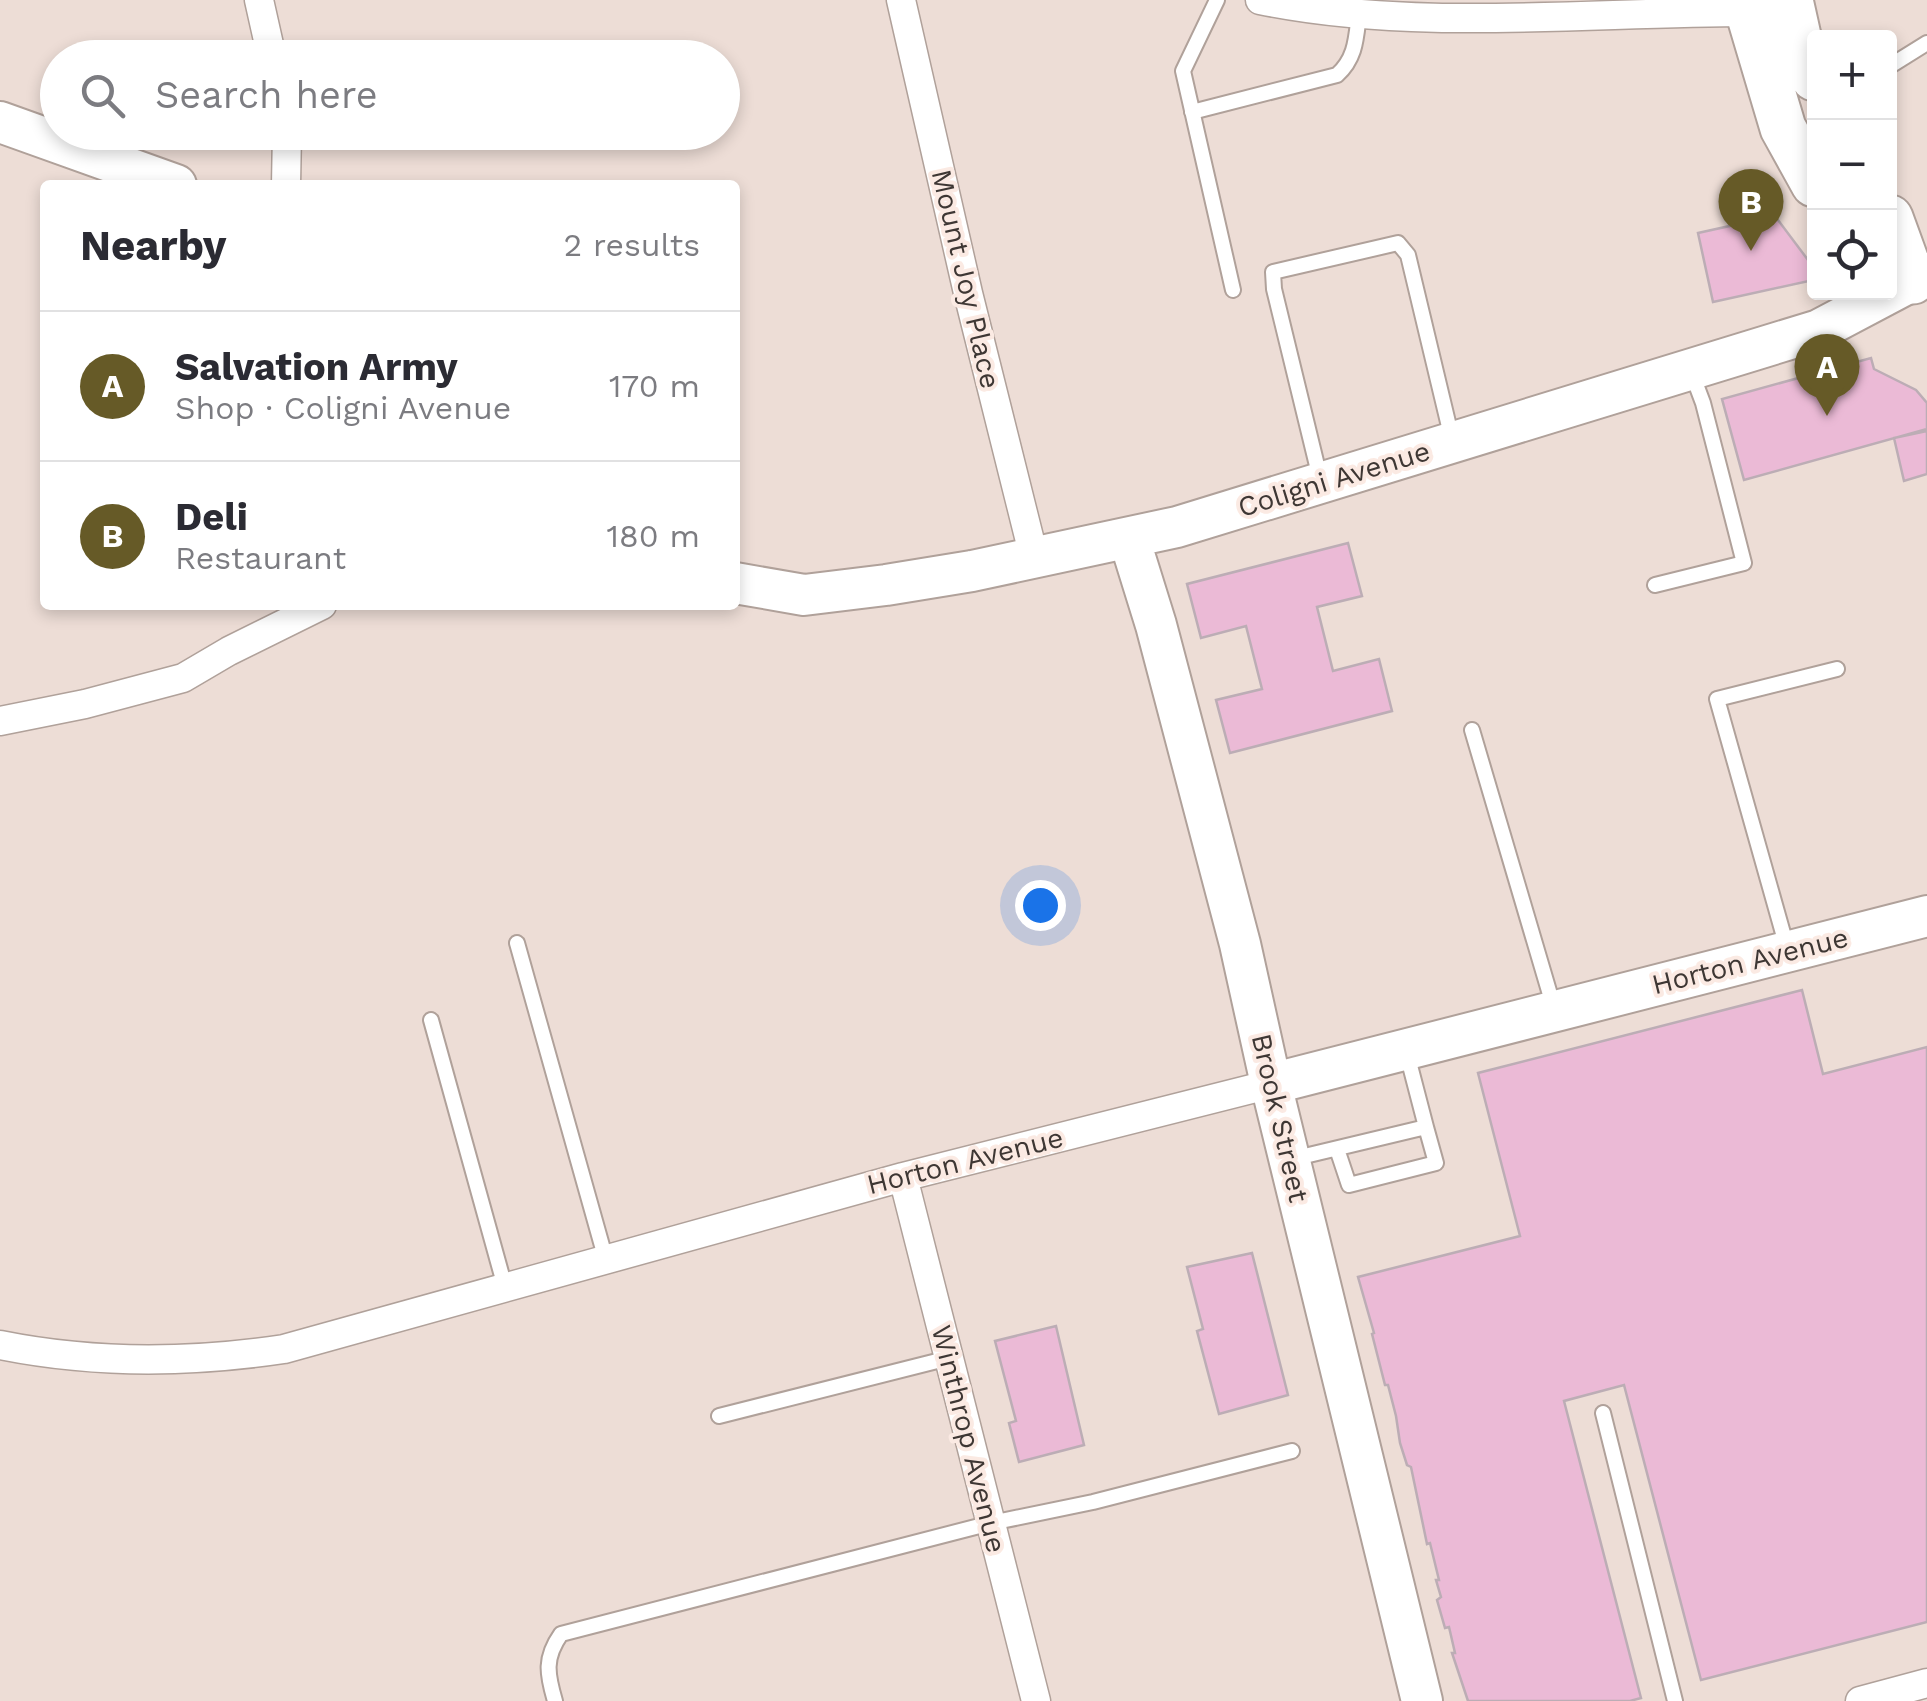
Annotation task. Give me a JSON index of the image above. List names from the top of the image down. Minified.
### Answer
{"streets":{"street":["Mount Joy Place","Coligni Avenue","Horton Avenue","Brook Street","Winthrop Avenue"]},"crossings":[["Mount Joy Place","Coligni Avenue"],["Coligni Avenue","Brook Street"],["Horton Avenue","Brook Street"],["Horton Avenue","Winthrop Avenue"]],"page":{"map_buttons":["+","−"],"search":"Search here","pins":["B","A"],"heading":["Nearby","2 results"],"list":[{"mark":"A","name":"Salvation Army","note":"Shop · Coligni Avenue","value":"170 m"},{"mark":"B","name":"Deli","note":"Restaurant","value":"180 m"}]}}
